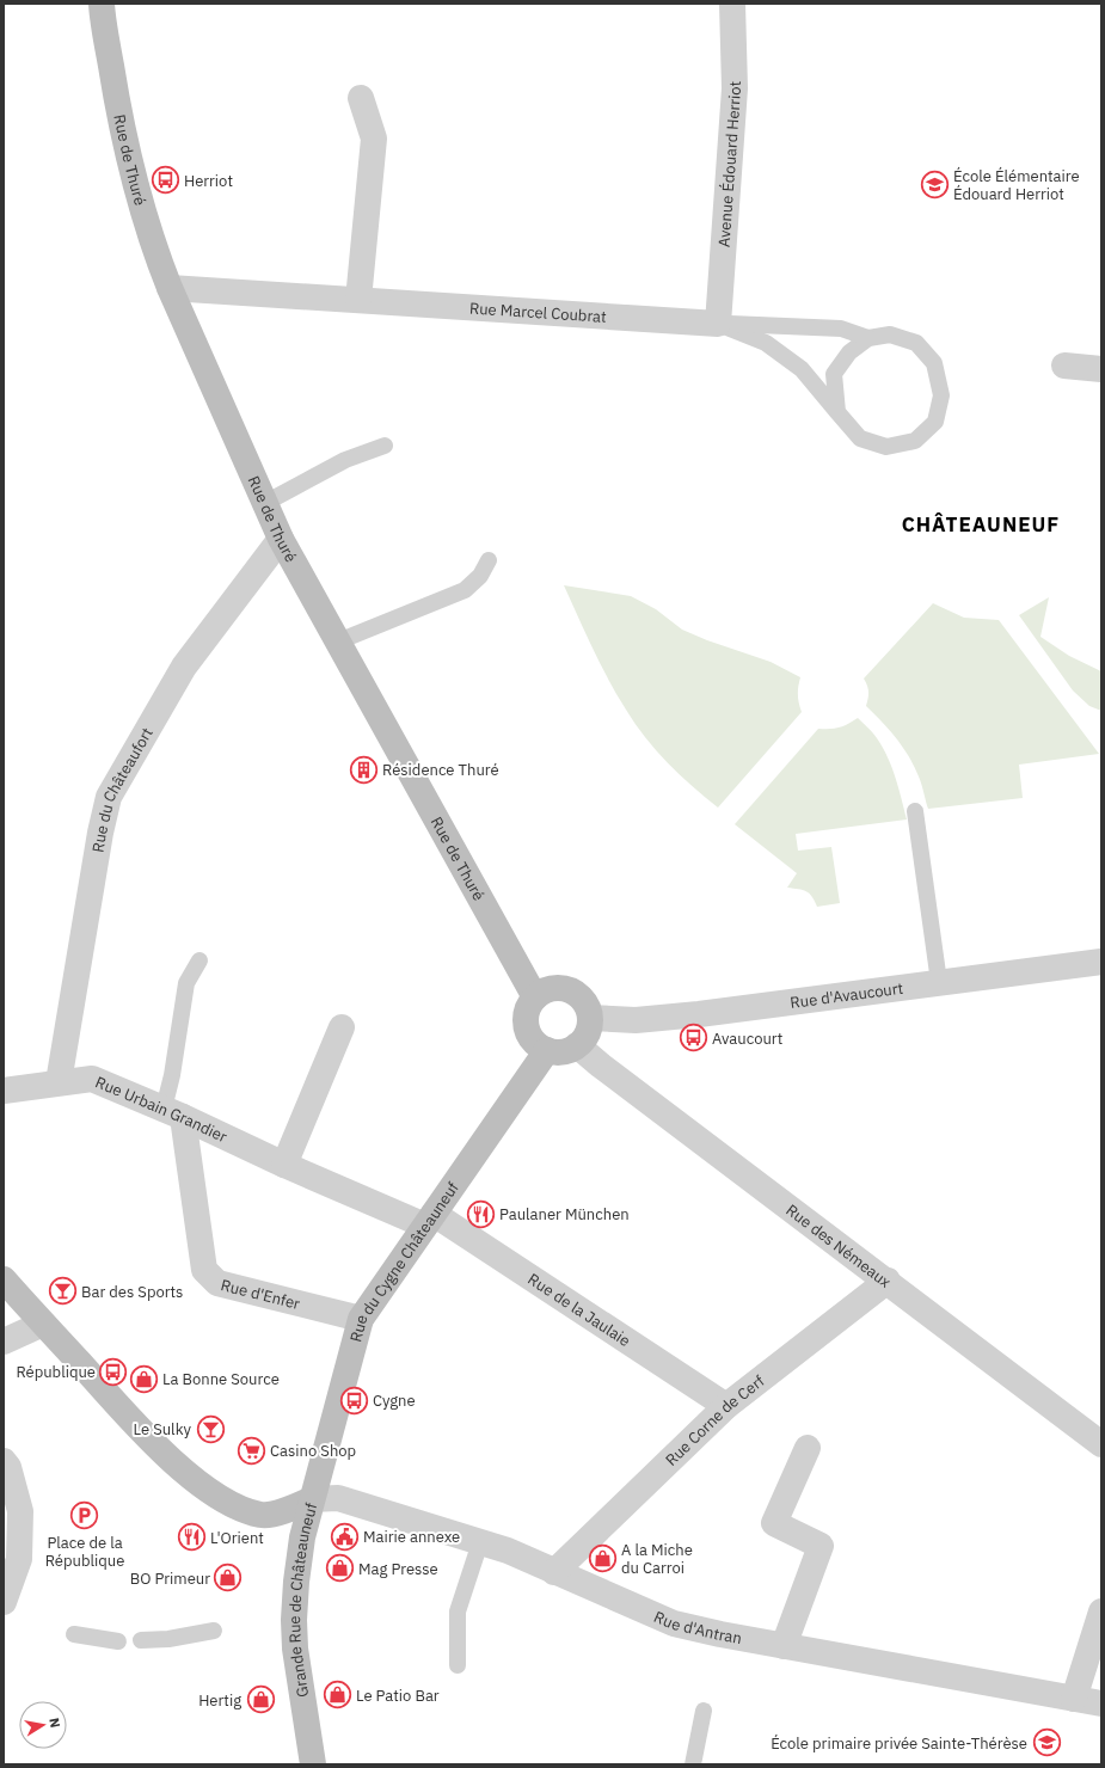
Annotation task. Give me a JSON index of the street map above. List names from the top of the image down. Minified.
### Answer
{"streets":{"main road":["Rue de Thuré","Rue du Cygne Châteauneuf","Grande Rue de Châteauneuf"],"street":["Avenue Édouard Herriot","Rue Marcel Coubrat","Rue du Châteaufort","Rue d'Avaucourt","Rue Urbain Grandier","Rue des Némeaux","Rue d'Enfer","Rue de la Jaulaie","Rue Corne de Cerf","Rue d'Antran"]},"crossings":[["Rue de Thuré","Rue Marcel Coubrat"],["Rue de Thuré","Rue du Châteaufort"],["Rue de Thuré","Rue d'Avaucourt"],["Rue de Thuré","Rue des Némeaux"],["Rue de Thuré","Rue du Cygne Châteauneuf"],["Avenue Édouard Herriot","Rue Marcel Coubrat"],["Rue du Châteaufort","Rue Urbain Grandier"],["Rue d'Avaucourt","Rue des Némeaux"],["Rue d'Avaucourt","Rue du Cygne Châteauneuf"],["Rue Urbain Grandier","Rue du Cygne Châteauneuf"],["Rue Urbain Grandier","Rue d'Enfer"],["Rue Urbain Grandier","Rue de la Jaulaie"],["Rue des Némeaux","Rue du Cygne Châteauneuf"],["Rue des Némeaux","Rue Corne de Cerf"],["Rue du Cygne Châteauneuf","Rue d'Enfer"],["Rue du Cygne Châteauneuf","Rue de la Jaulaie"],["Rue du Cygne Châteauneuf","Grande Rue de Châteauneuf"],["Rue du Cygne Châteauneuf","Rue d'Antran"],["Rue de la Jaulaie","Rue Corne de Cerf"],["Rue Corne de Cerf","Rue d'Antran"],["Grande Rue de Châteauneuf","Rue d'Antran"]],"districts":["CHÂTEAUNEUF"],"places":{"bus stop":["Herriot","Avaucourt","République","Cygne"],"school or university":["École Élémentaire Édouard Herriot","École primaire privée Sainte-Thérèse"],"building":["Résidence Thuré"],"restaurant":["Paulaner München","L'Orient"],"bar":["Bar des Sports","Le Sulky"],"shop":["La Bonne Source","A la Miche du Carroi","Mag Presse","BO Primeur","Le Patio Bar","Hertig"],"supermarket":["Casino Shop"],"parking":["Place de la République"],"public building":["Mairie annexe"]},"north":"right"}
